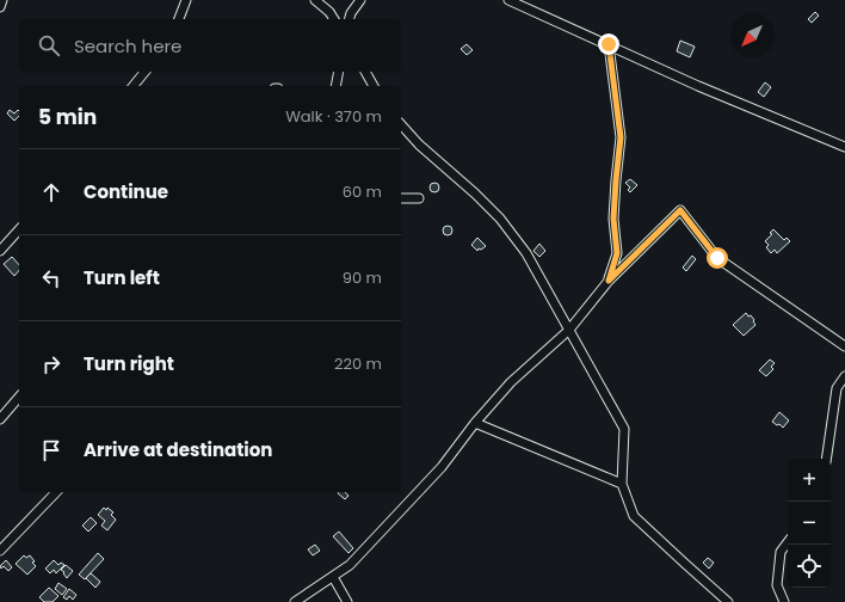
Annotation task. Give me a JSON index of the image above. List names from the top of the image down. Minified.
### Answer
{"north":"bottom left","page":{"search":"Search here","heading":["5 min","Walk · 370 m"],"list":[["Continue","60 m"],["Turn left","90 m"],["Turn right","220 m"],"Arrive at destination"],"map_buttons":["+","−"]}}
